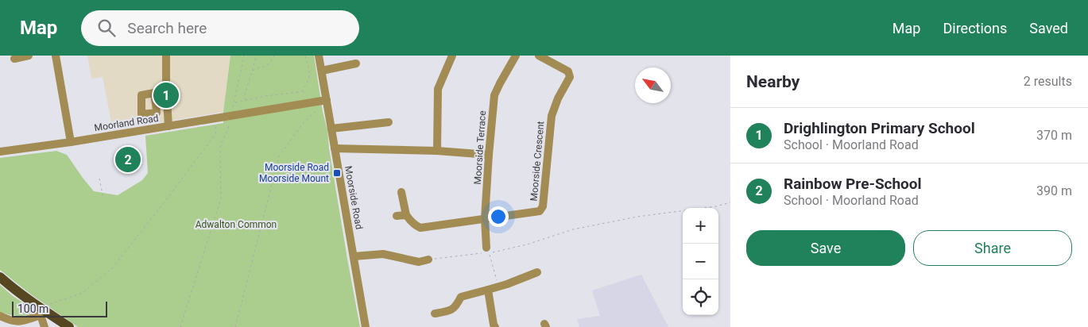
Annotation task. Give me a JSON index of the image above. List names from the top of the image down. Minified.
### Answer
{"streets":{"street":["Moorland Road","Moorside Terrace","Moorside Crescent","Moorside Road"]},"crossings":[["Moorland Road","Moorside Road"],["Moorside Terrace","Moorside Crescent"]],"parks":["Adwalton Common"],"places":{"transit":["Moorside Road Moorside Mount"]},"scale_bar":"100 m","north":"top left","page":{"header":"Map","search":"Search here","nav":["Map","Directions","Saved"],"heading":["Nearby","2 results"],"pins":["1","2"],"list":[{"mark":"1","name":"Drighlington Primary School","note":"School · Moorland Road","value":"370 m"},{"mark":"2","name":"Rainbow Pre-School","note":"School · Moorland Road","value":"390 m"}],"map_buttons":["+","−"],"buttons":["Save","Share"],"scale":"100 m"}}
